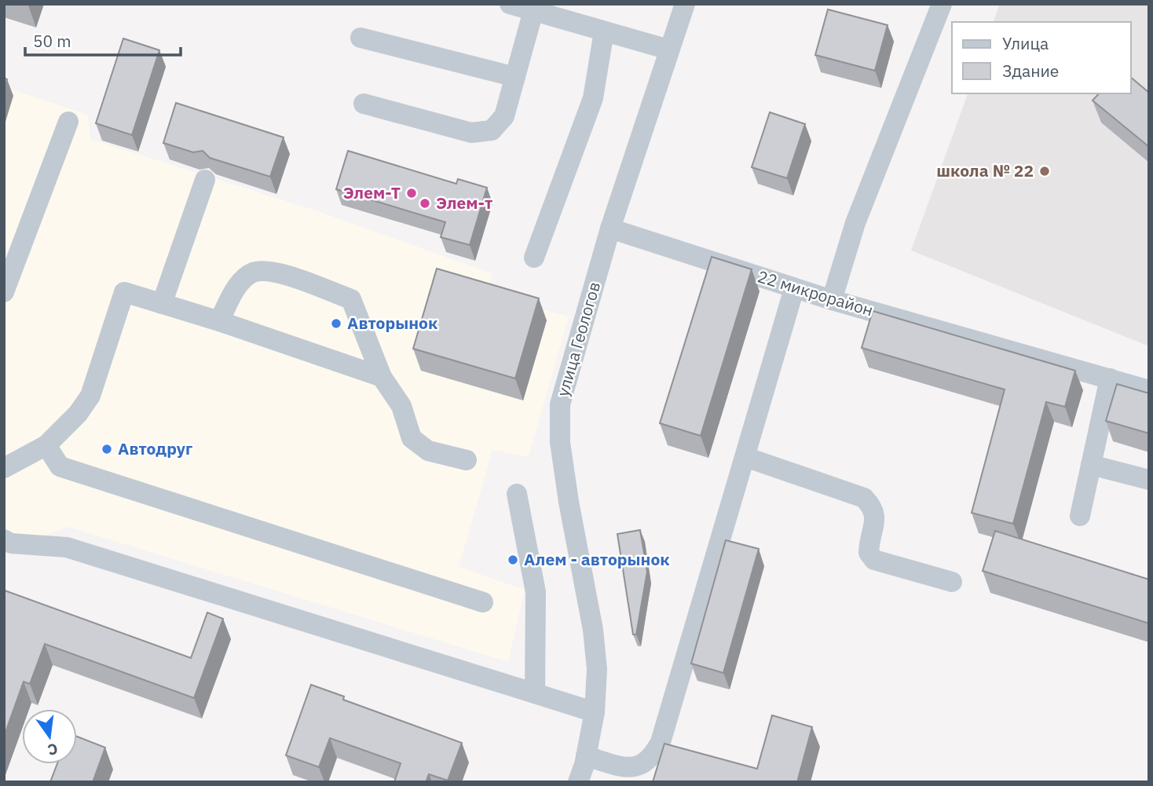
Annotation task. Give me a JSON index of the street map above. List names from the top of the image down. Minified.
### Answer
{"streets":{"street":["22 микрорайон","улица Геологов"]},"crossings":[["22 микрорайон","улица Геологов"]],"places":["школа № 22","Элем-Т","Элем-т","Авторынок","Автодруг","Алем - авторынок"],"legend":["Улица","Здание"],"scale_bar":"50 m","north":"bottom"}
